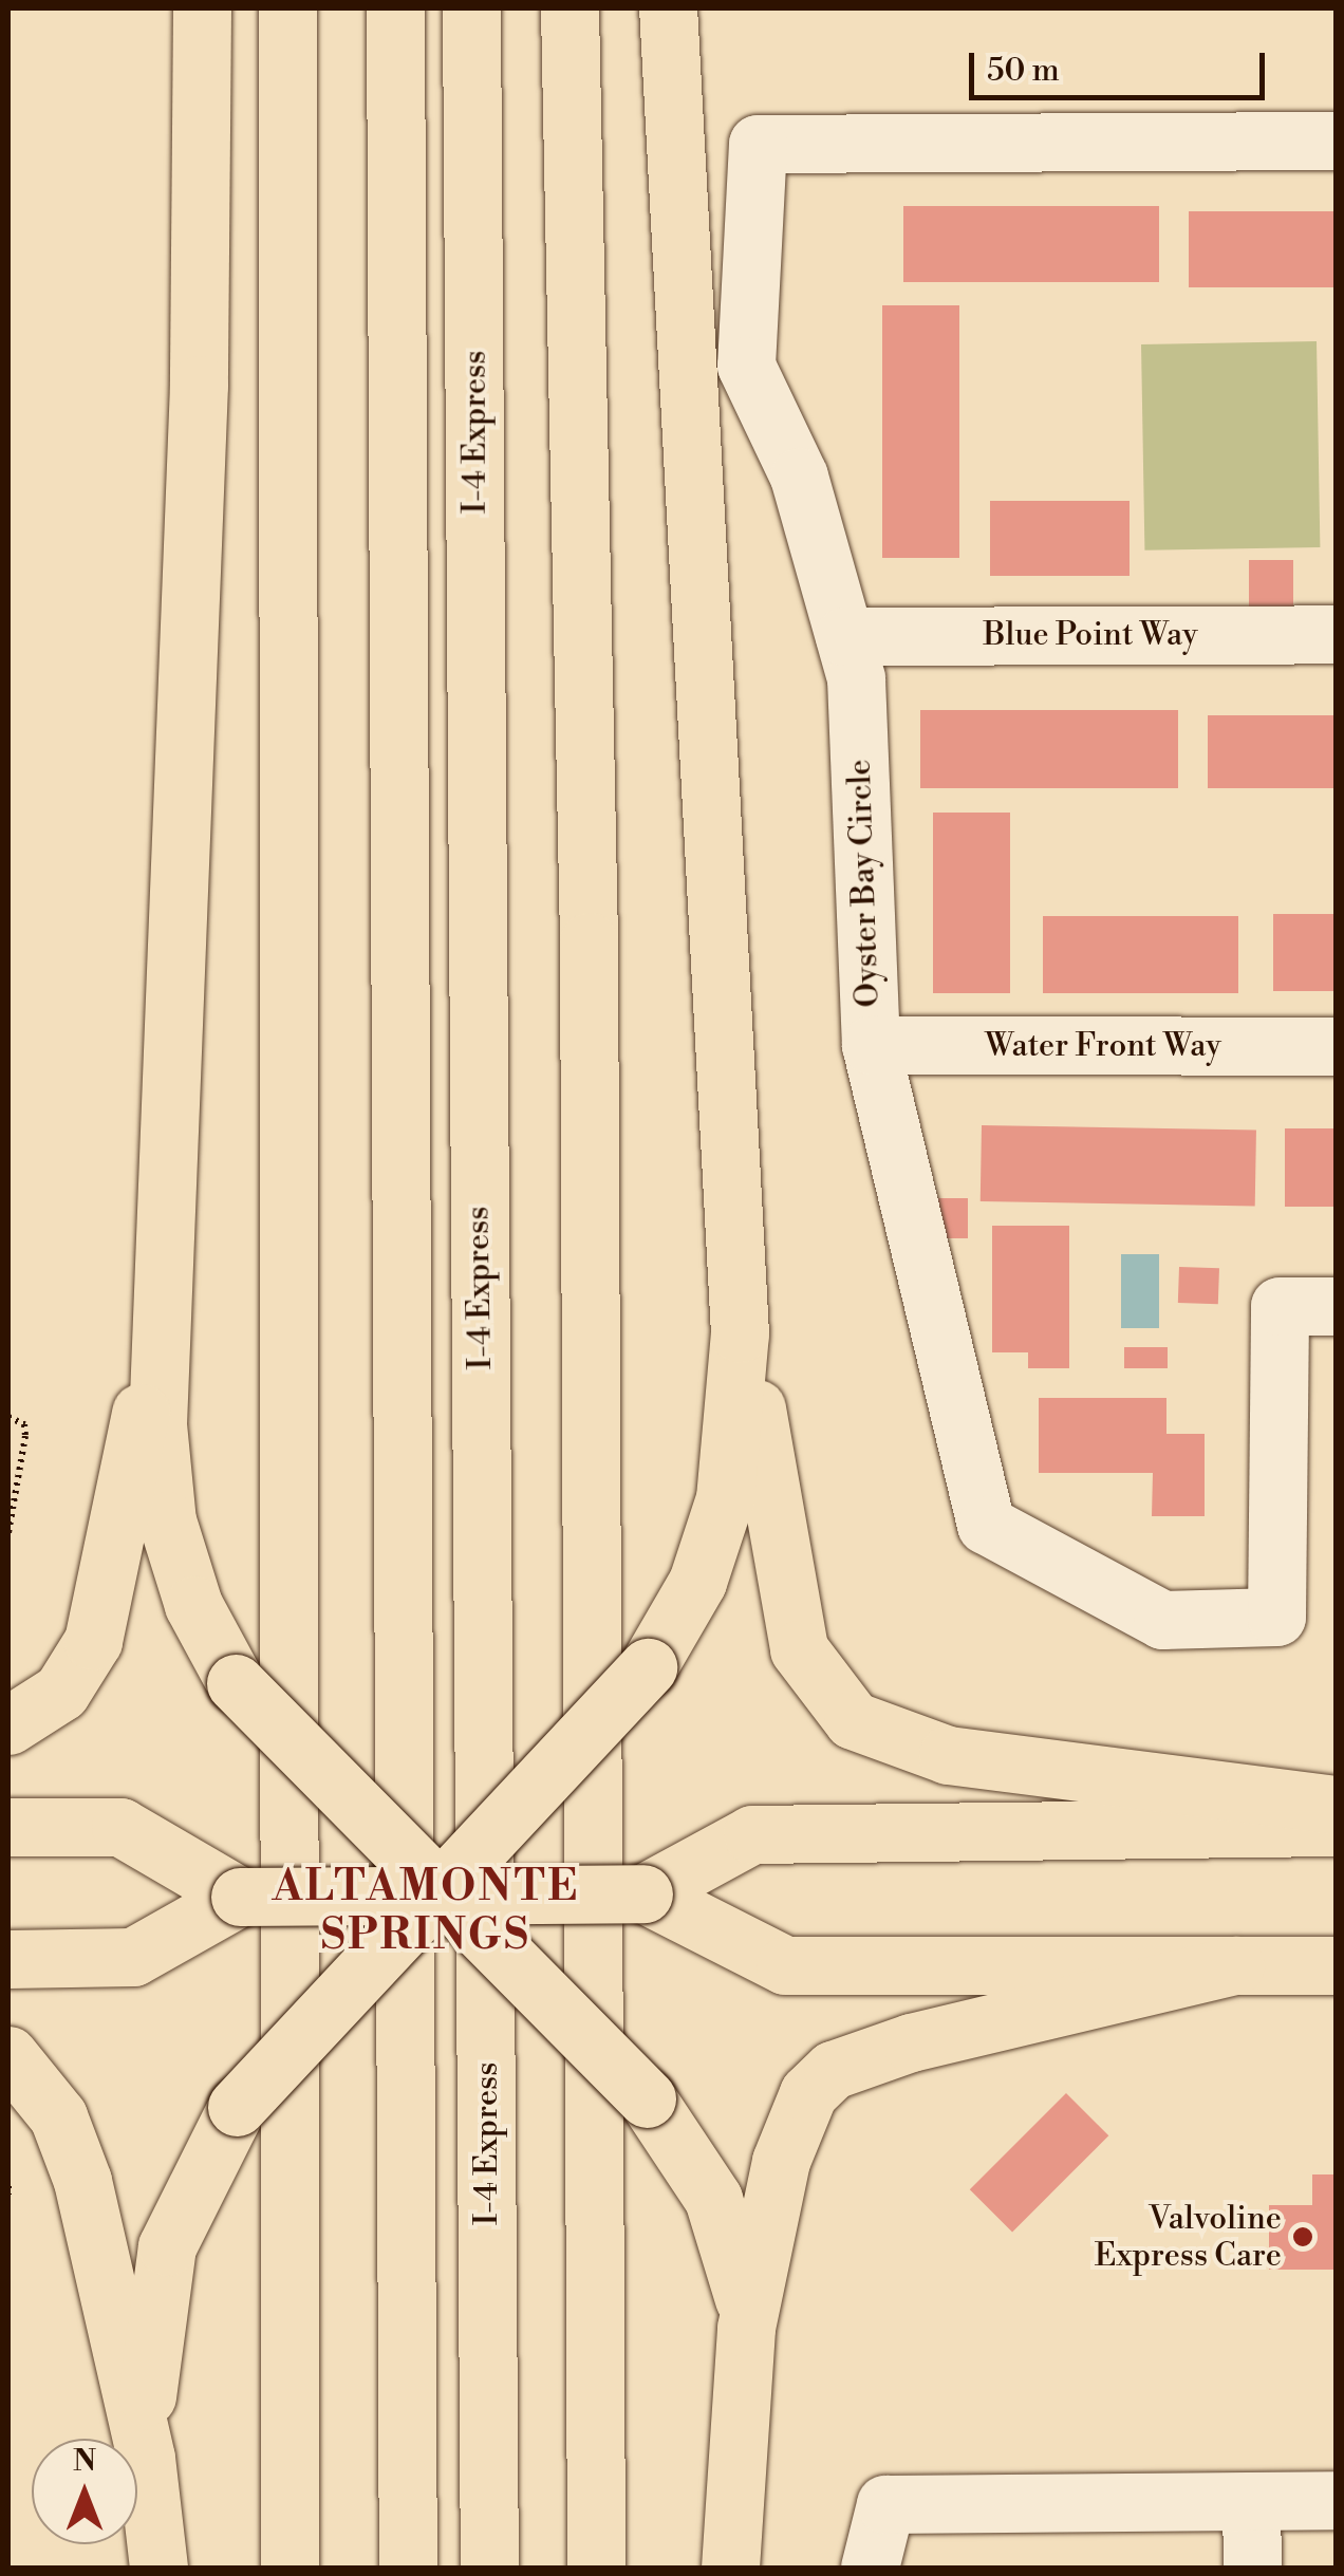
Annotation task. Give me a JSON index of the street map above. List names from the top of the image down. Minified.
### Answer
{"streets":{"main road":["I-4 Express"],"street":["Blue Point Way","Oyster Bay Circle","Water Front Way"]},"crossings":[["Blue Point Way","Oyster Bay Circle"],["Oyster Bay Circle","Water Front Way"]],"districts":["ALTAMONTE SPRINGS"],"places":["Valvoline Express Care"],"scale_bar":"50 m","north":"top"}
